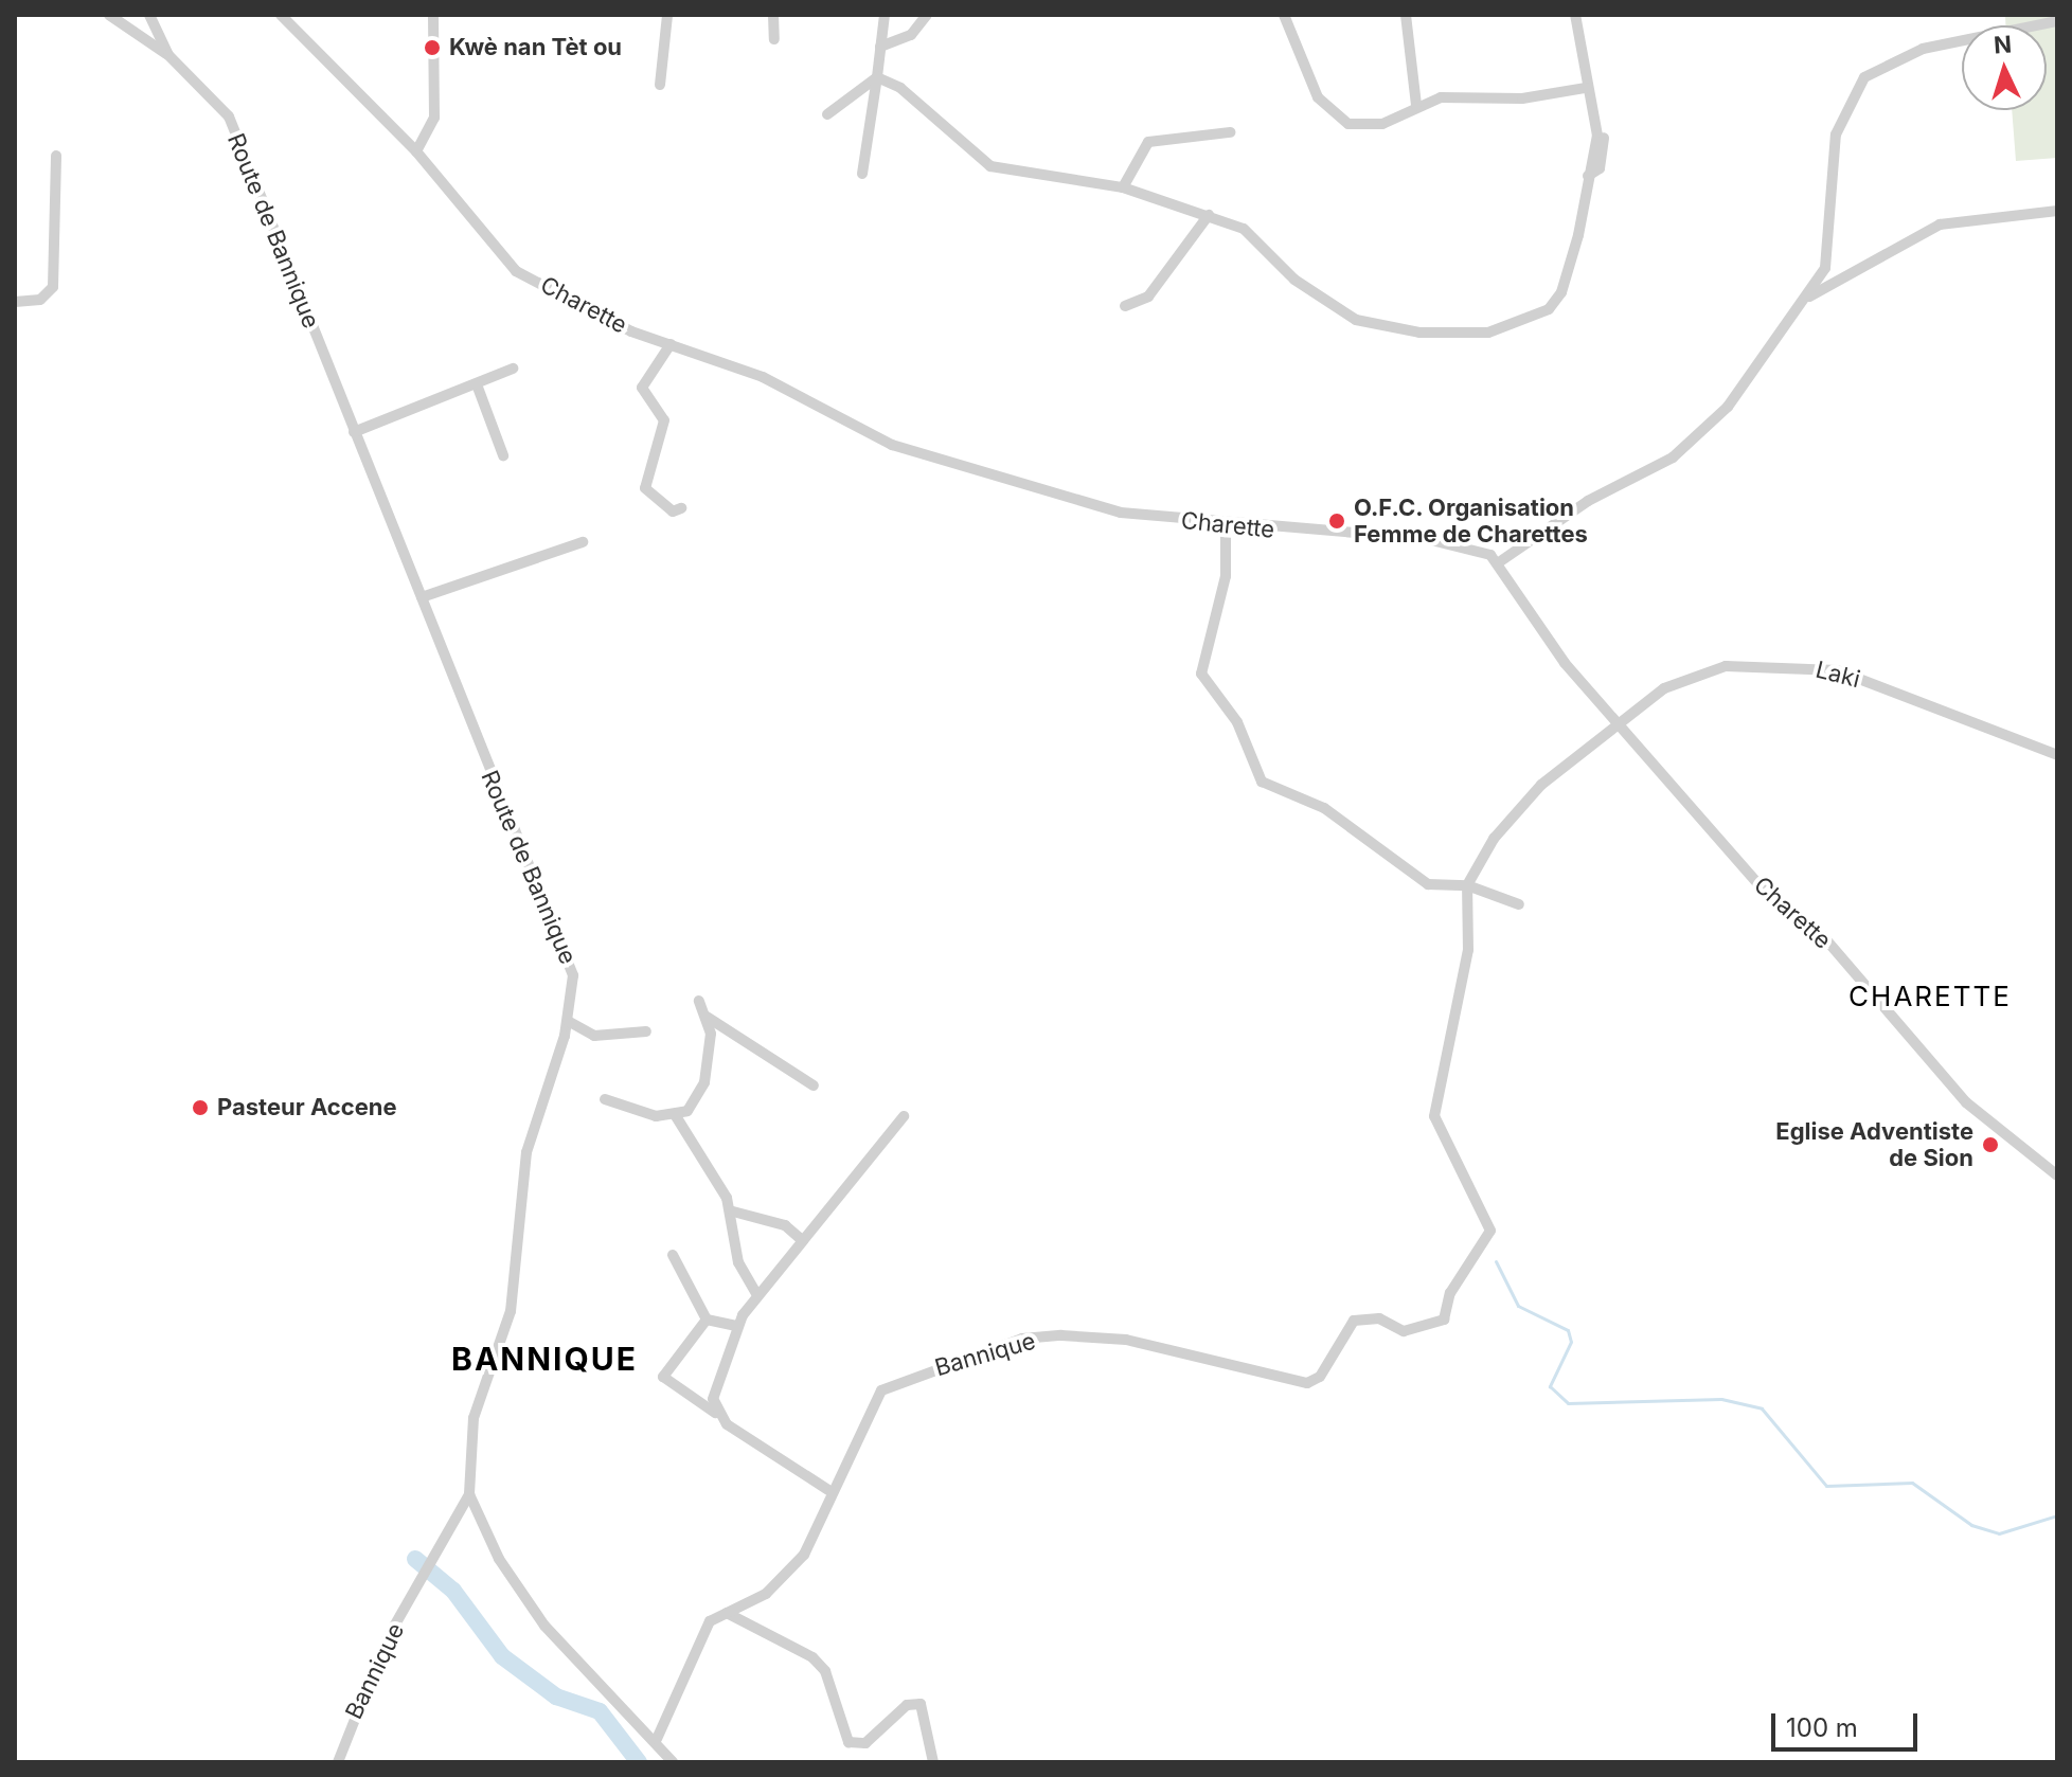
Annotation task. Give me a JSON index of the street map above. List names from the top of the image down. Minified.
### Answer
{"streets":{"street":["Route de Bannique","Charette","Laki","Bannique"]},"crossings":[["Route de Bannique","Bannique"],["Charette","Laki"],["Laki","Bannique"]],"districts":["CHARETTE","BANNIQUE"],"places":["Kwè nan Tèt ou","O.F.C. Organisation Femme de Charettes","Pasteur Accene","Eglise Adventiste de Sion"],"scale_bar":"100 m","north":"top"}
